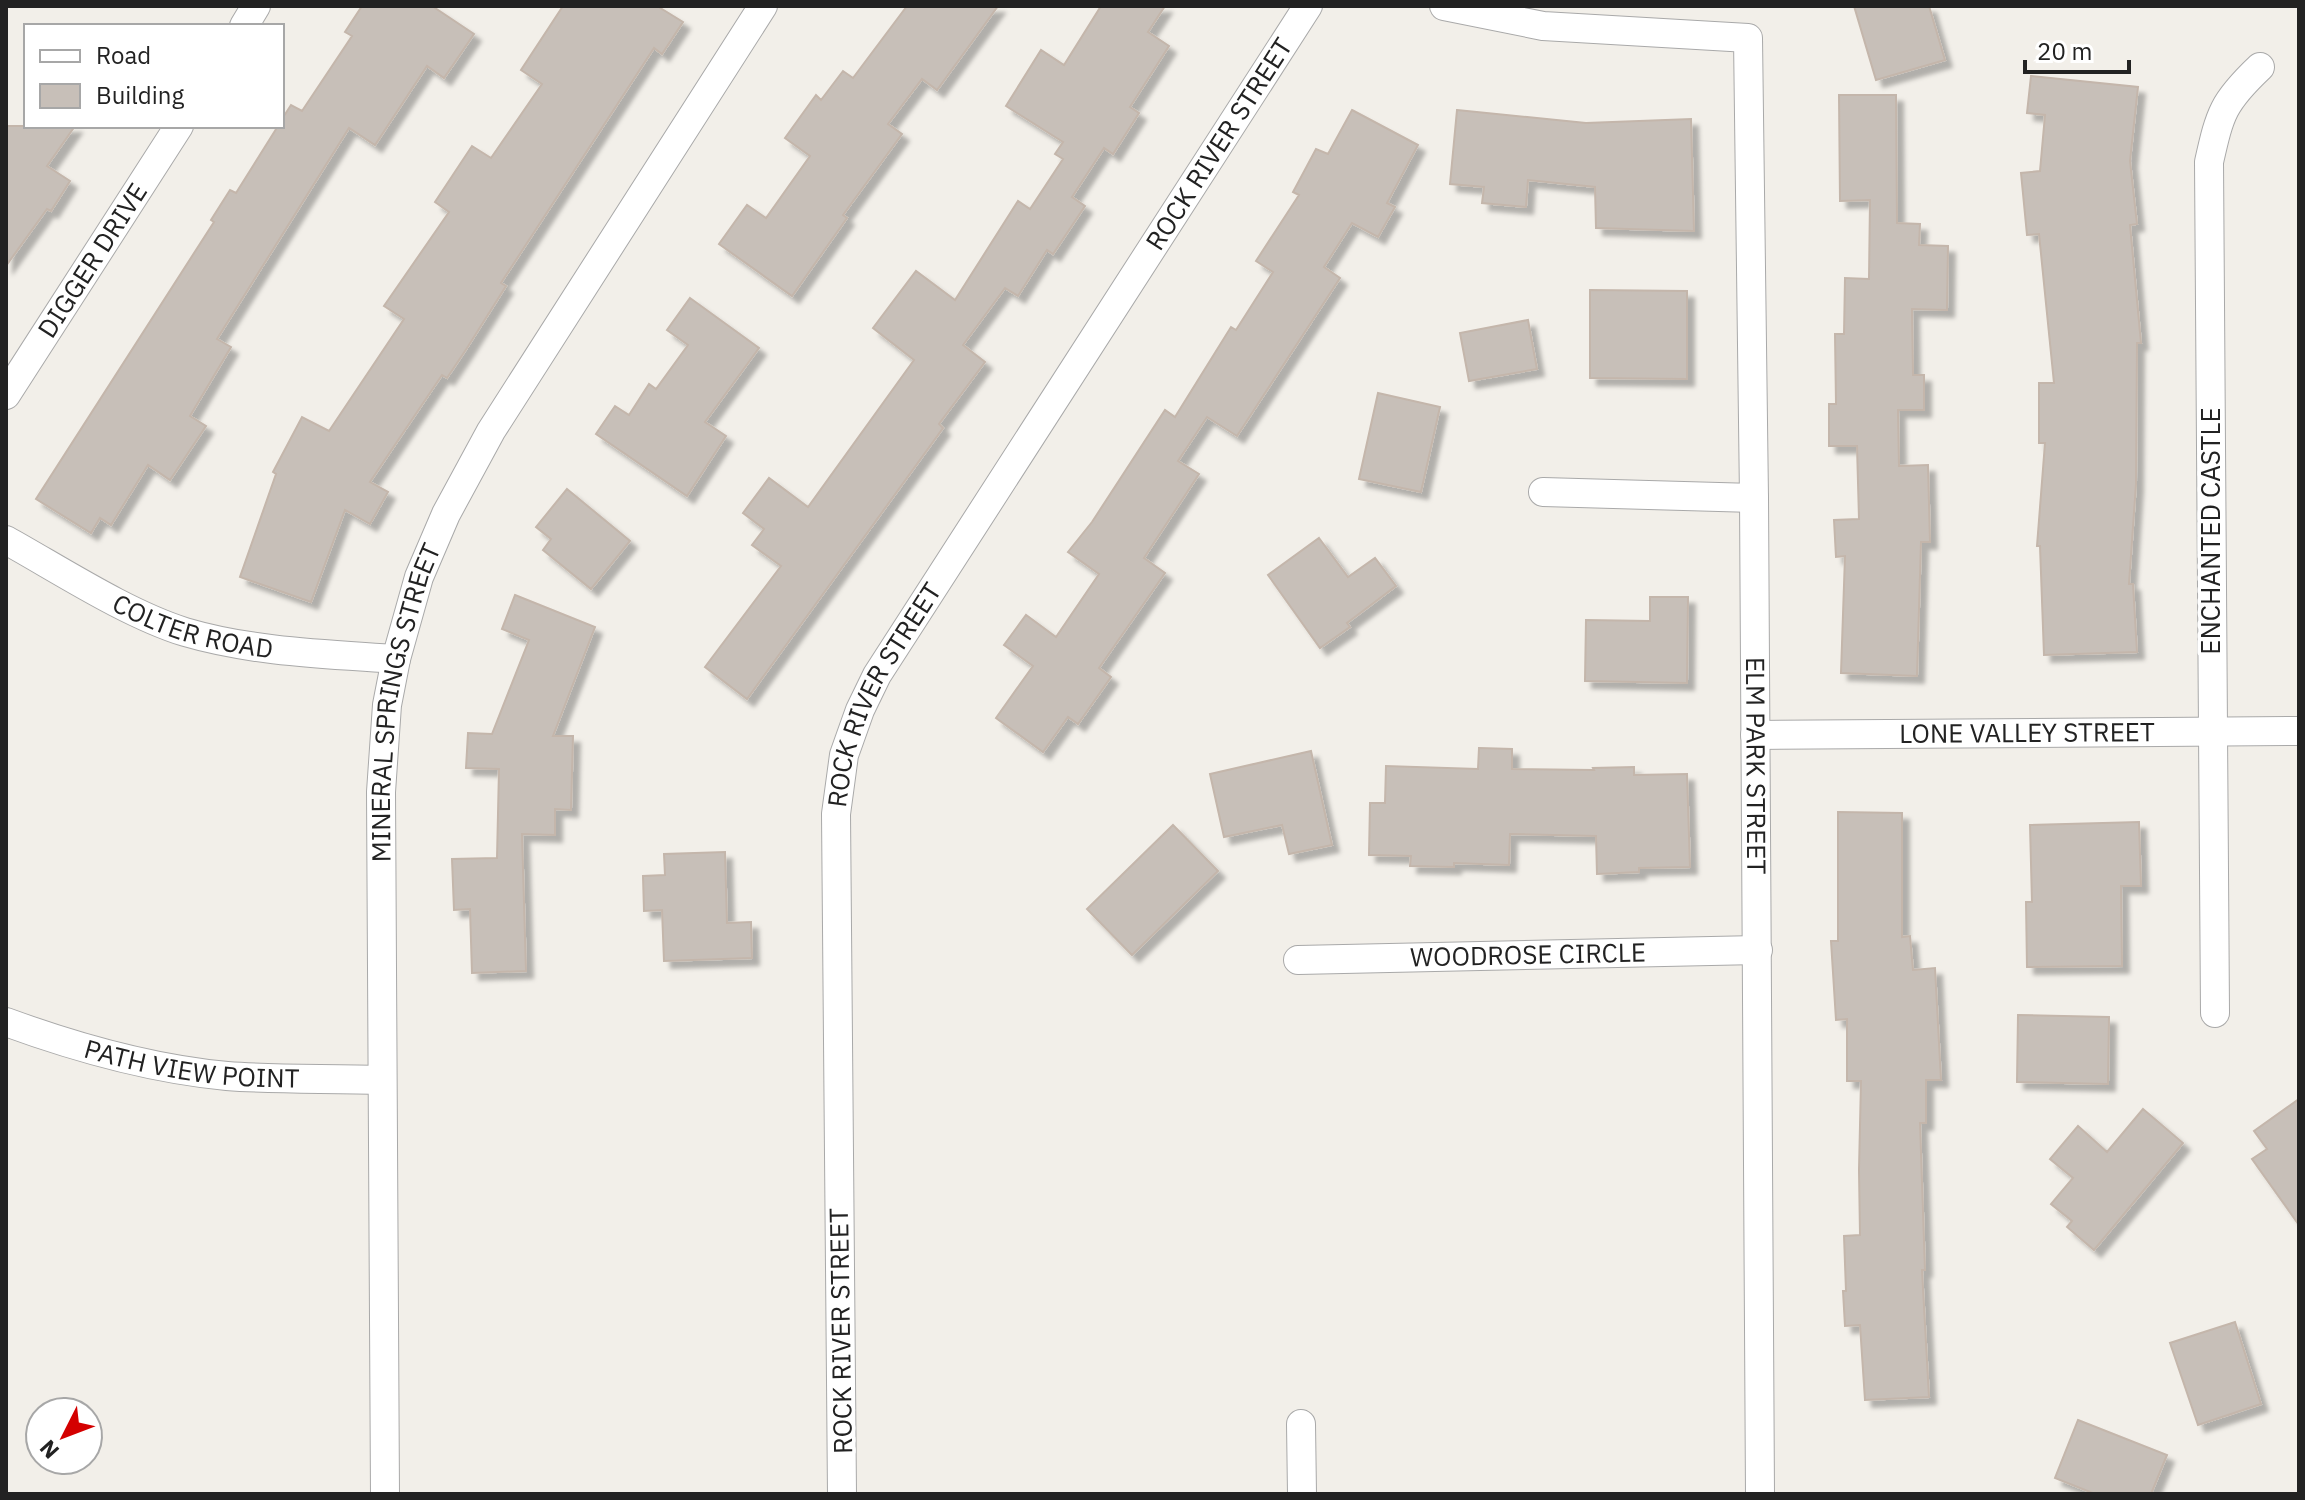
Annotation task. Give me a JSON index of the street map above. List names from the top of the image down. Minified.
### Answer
{"streets":{"street":["ROCK RIVER STREET","DIGGER DRIVE","ENCHANTED CASTLE","COLTER ROAD","MINERAL SPRINGS STREET","LONE VALLEY STREET","ELM PARK STREET","WOODROSE CIRCLE","PATH VIEW POINT"]},"crossings":[["ENCHANTED CASTLE","LONE VALLEY STREET"],["COLTER ROAD","MINERAL SPRINGS STREET"],["MINERAL SPRINGS STREET","PATH VIEW POINT"],["LONE VALLEY STREET","ELM PARK STREET"],["ELM PARK STREET","WOODROSE CIRCLE"]],"legend":["Road","Building"],"scale_bar":"20 m","north":"bottom left"}
